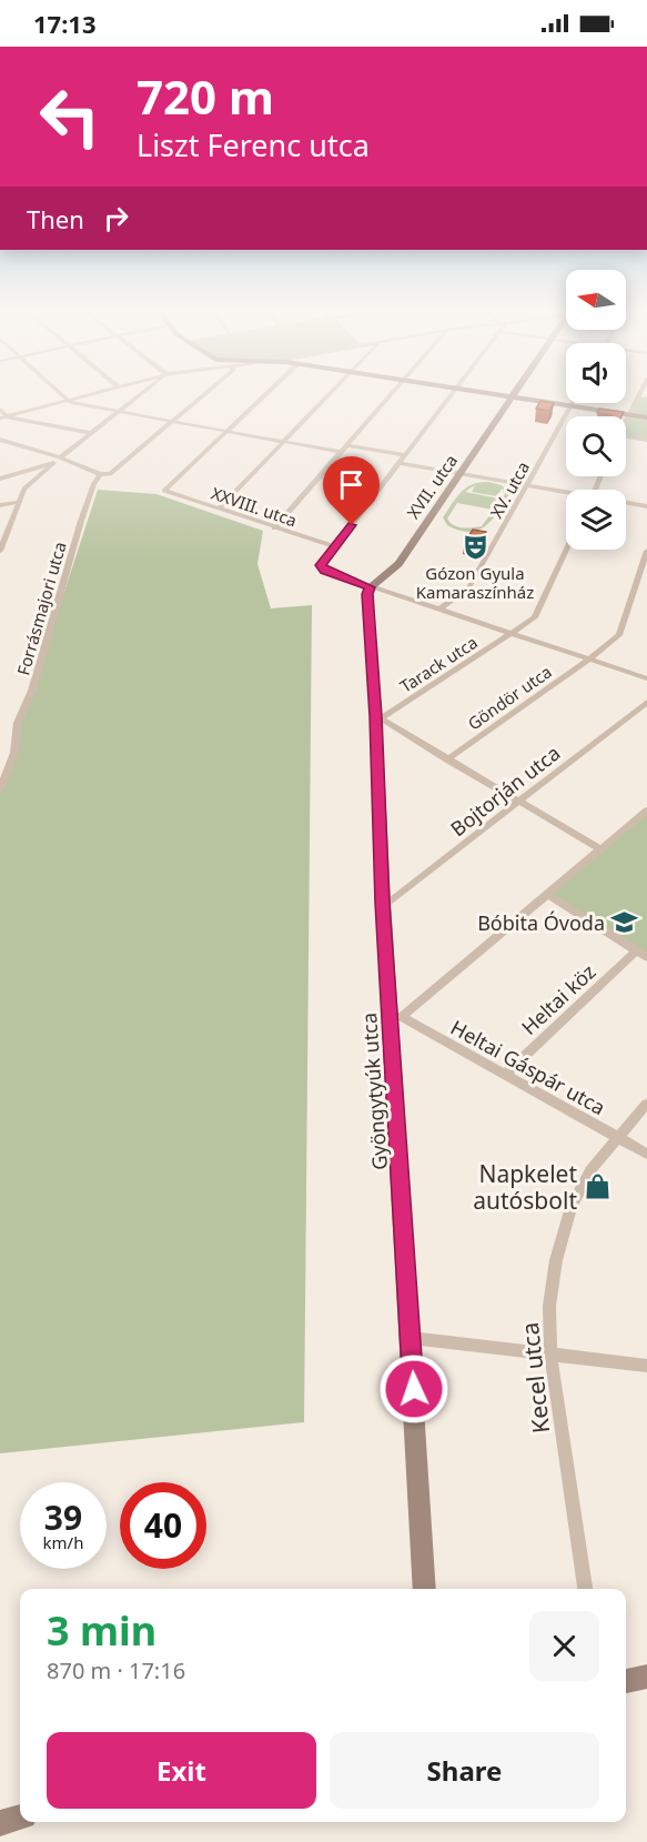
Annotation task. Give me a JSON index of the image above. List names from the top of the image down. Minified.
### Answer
{"streets":{"street":["XVII. utca","XV. utca","XXVIII. utca","Forrásmajori utca","Tarack utca","Göndör utca","Bojtorján utca","Heltai köz","Heltai Gáspár utca","Gyöngytyúk utca","Kecel utca"]},"crossings":[["XVII. utca","Gyöngytyúk utca"],["Tarack utca","Gyöngytyúk utca"],["Bojtorján utca","Gyöngytyúk utca"],["Heltai köz","Heltai Gáspár utca"],["Heltai Gáspár utca","Gyöngytyúk utca"],["Heltai Gáspár utca","Kecel utca"]],"places":{"theatre":["Gózon Gyula Kamaraszínház"],"school or university":["Bóbita Óvoda"],"shop":["Napkelet autósbolt"]},"north":"left","page":{"status":"17:13","turn":["720 m","Liszt Ferenc utca"],"then":"Then","speed":"39 km/h","limit":"40","heading":["3 min","870 m · 17:16"],"buttons":["Exit","Share"]}}
